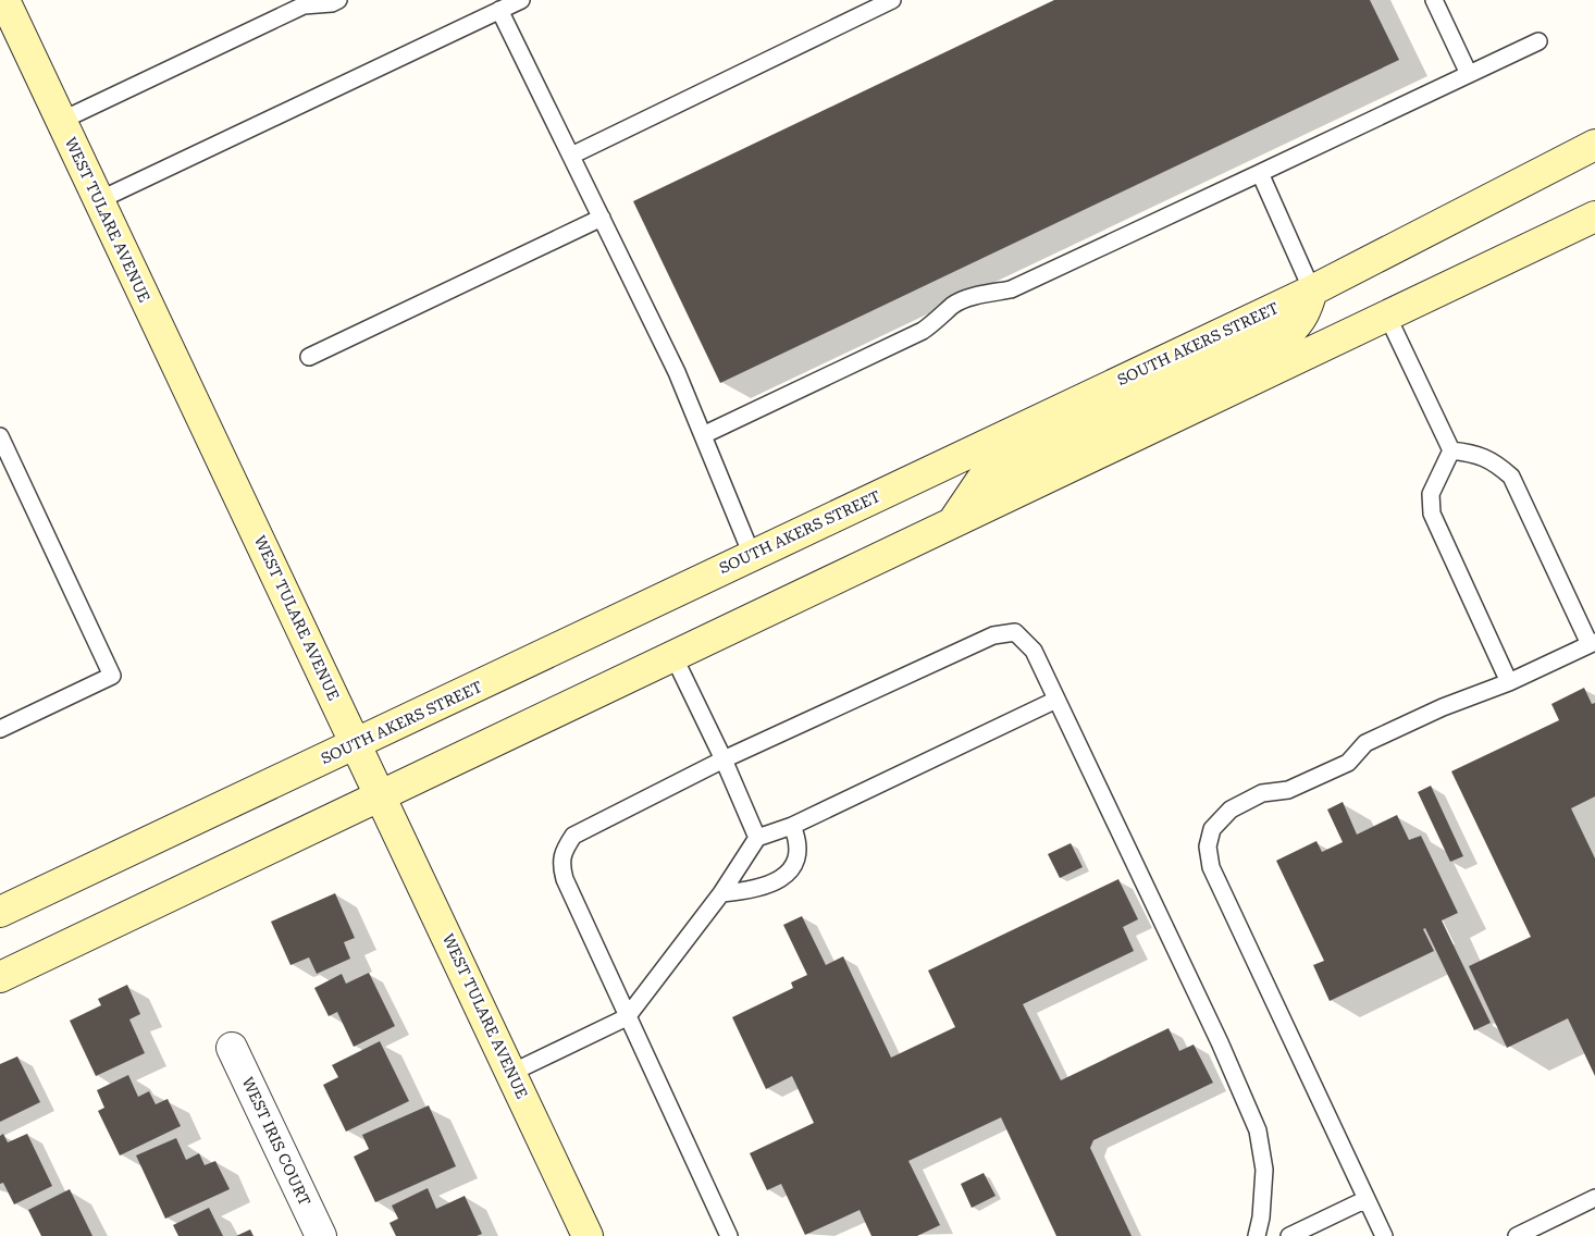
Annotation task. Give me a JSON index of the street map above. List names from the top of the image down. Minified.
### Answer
{"streets":{"main road":["WEST TULARE AVENUE","SOUTH AKERS STREET"],"street":["WEST IRIS COURT"]},"crossings":[["WEST TULARE AVENUE","SOUTH AKERS STREET"]]}
